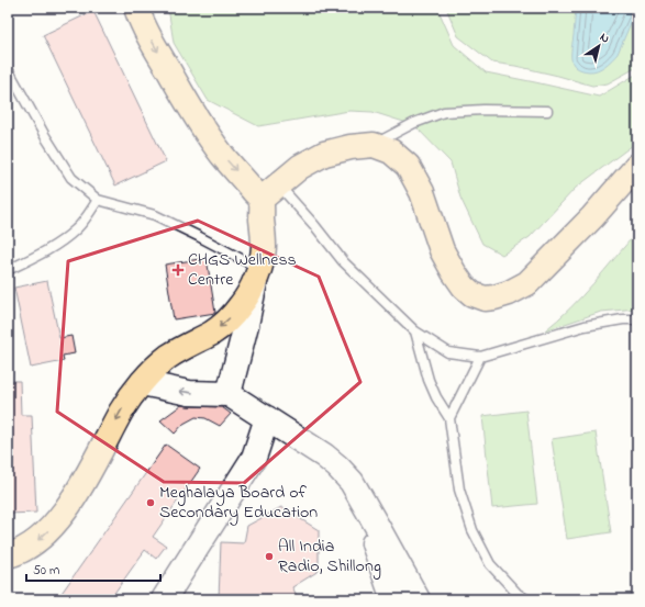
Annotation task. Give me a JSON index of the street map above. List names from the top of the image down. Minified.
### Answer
{"places":{"health":["CHGS Wellness Centre"],"other":["Meghalaya Board of Secondary Education","All India Radio, Shillong"]},"scale_bar":"50 m","north":"top right"}
